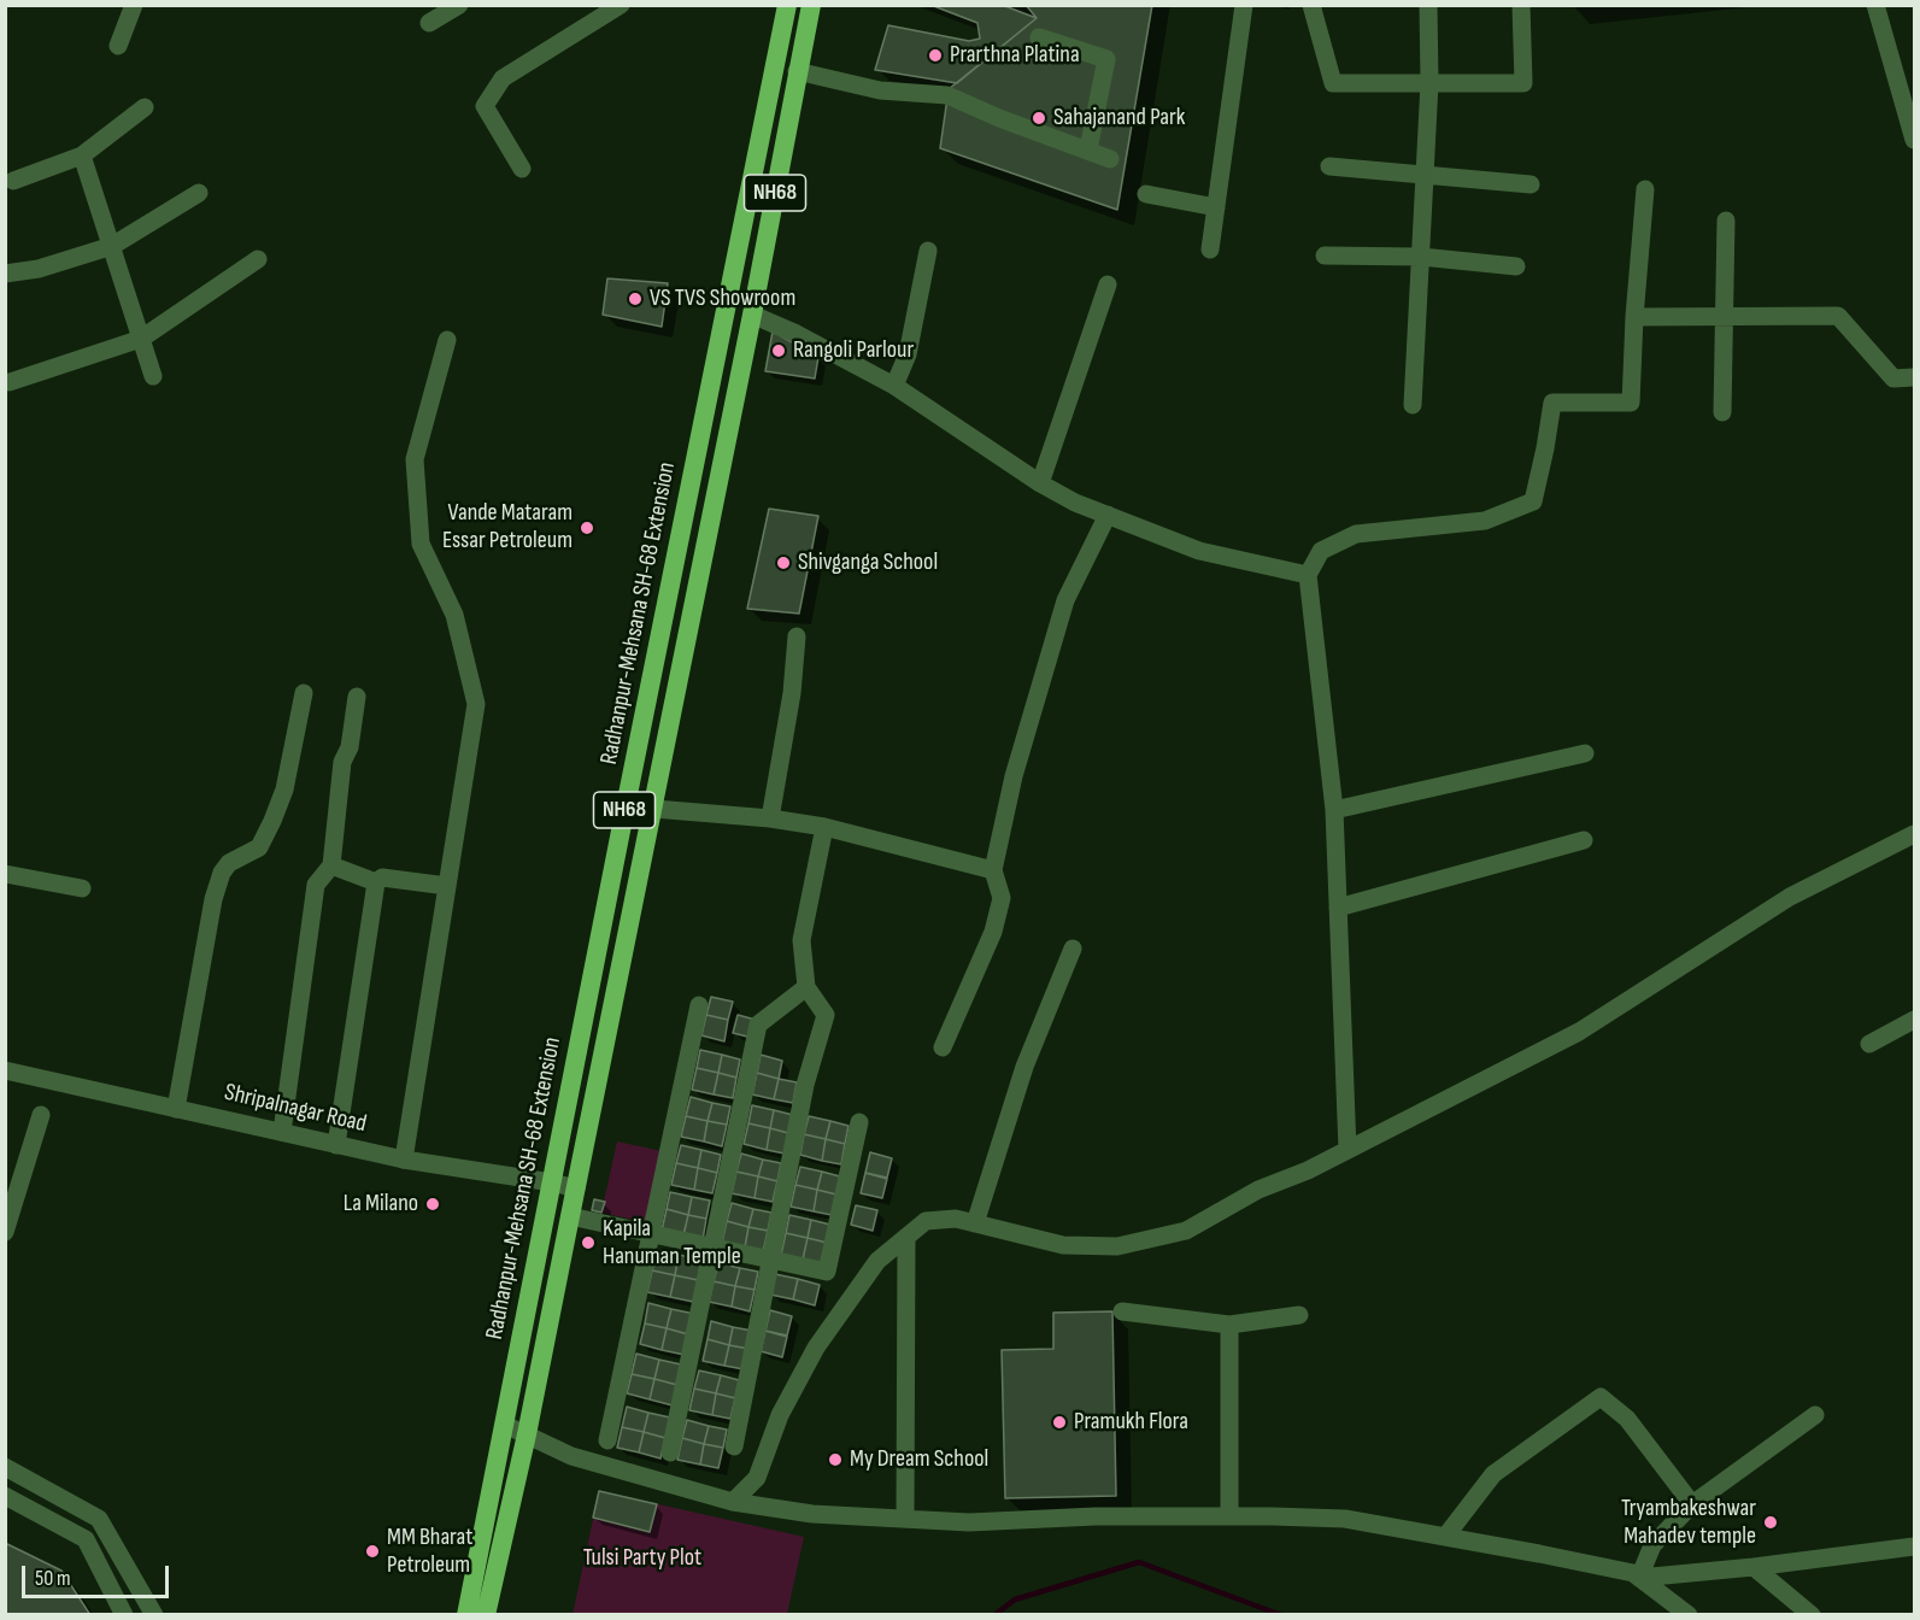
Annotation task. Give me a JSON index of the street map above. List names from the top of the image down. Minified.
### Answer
{"streets":{"highway":["NH68","Radhanpur-Mehsana SH-68 Extension"],"street":["Shripalnagar Road"]},"crossings":[["NH68","Shripalnagar Road"],["Radhanpur-Mehsana SH-68 Extension","Shripalnagar Road"]],"parks":["Tulsi Party Plot"],"places":["Prarthna Platina","Sahajanand Park","VS TVS Showroom","Rangoli Parlour","Vande Mataram Essar Petroleum","Shivganga School","La Milano","Kapila Hanuman Temple","Pramukh Flora","My Dream School","Tryambakeshwar Mahadev temple","MM Bharat Petroleum"],"scale_bar":"50 m"}
